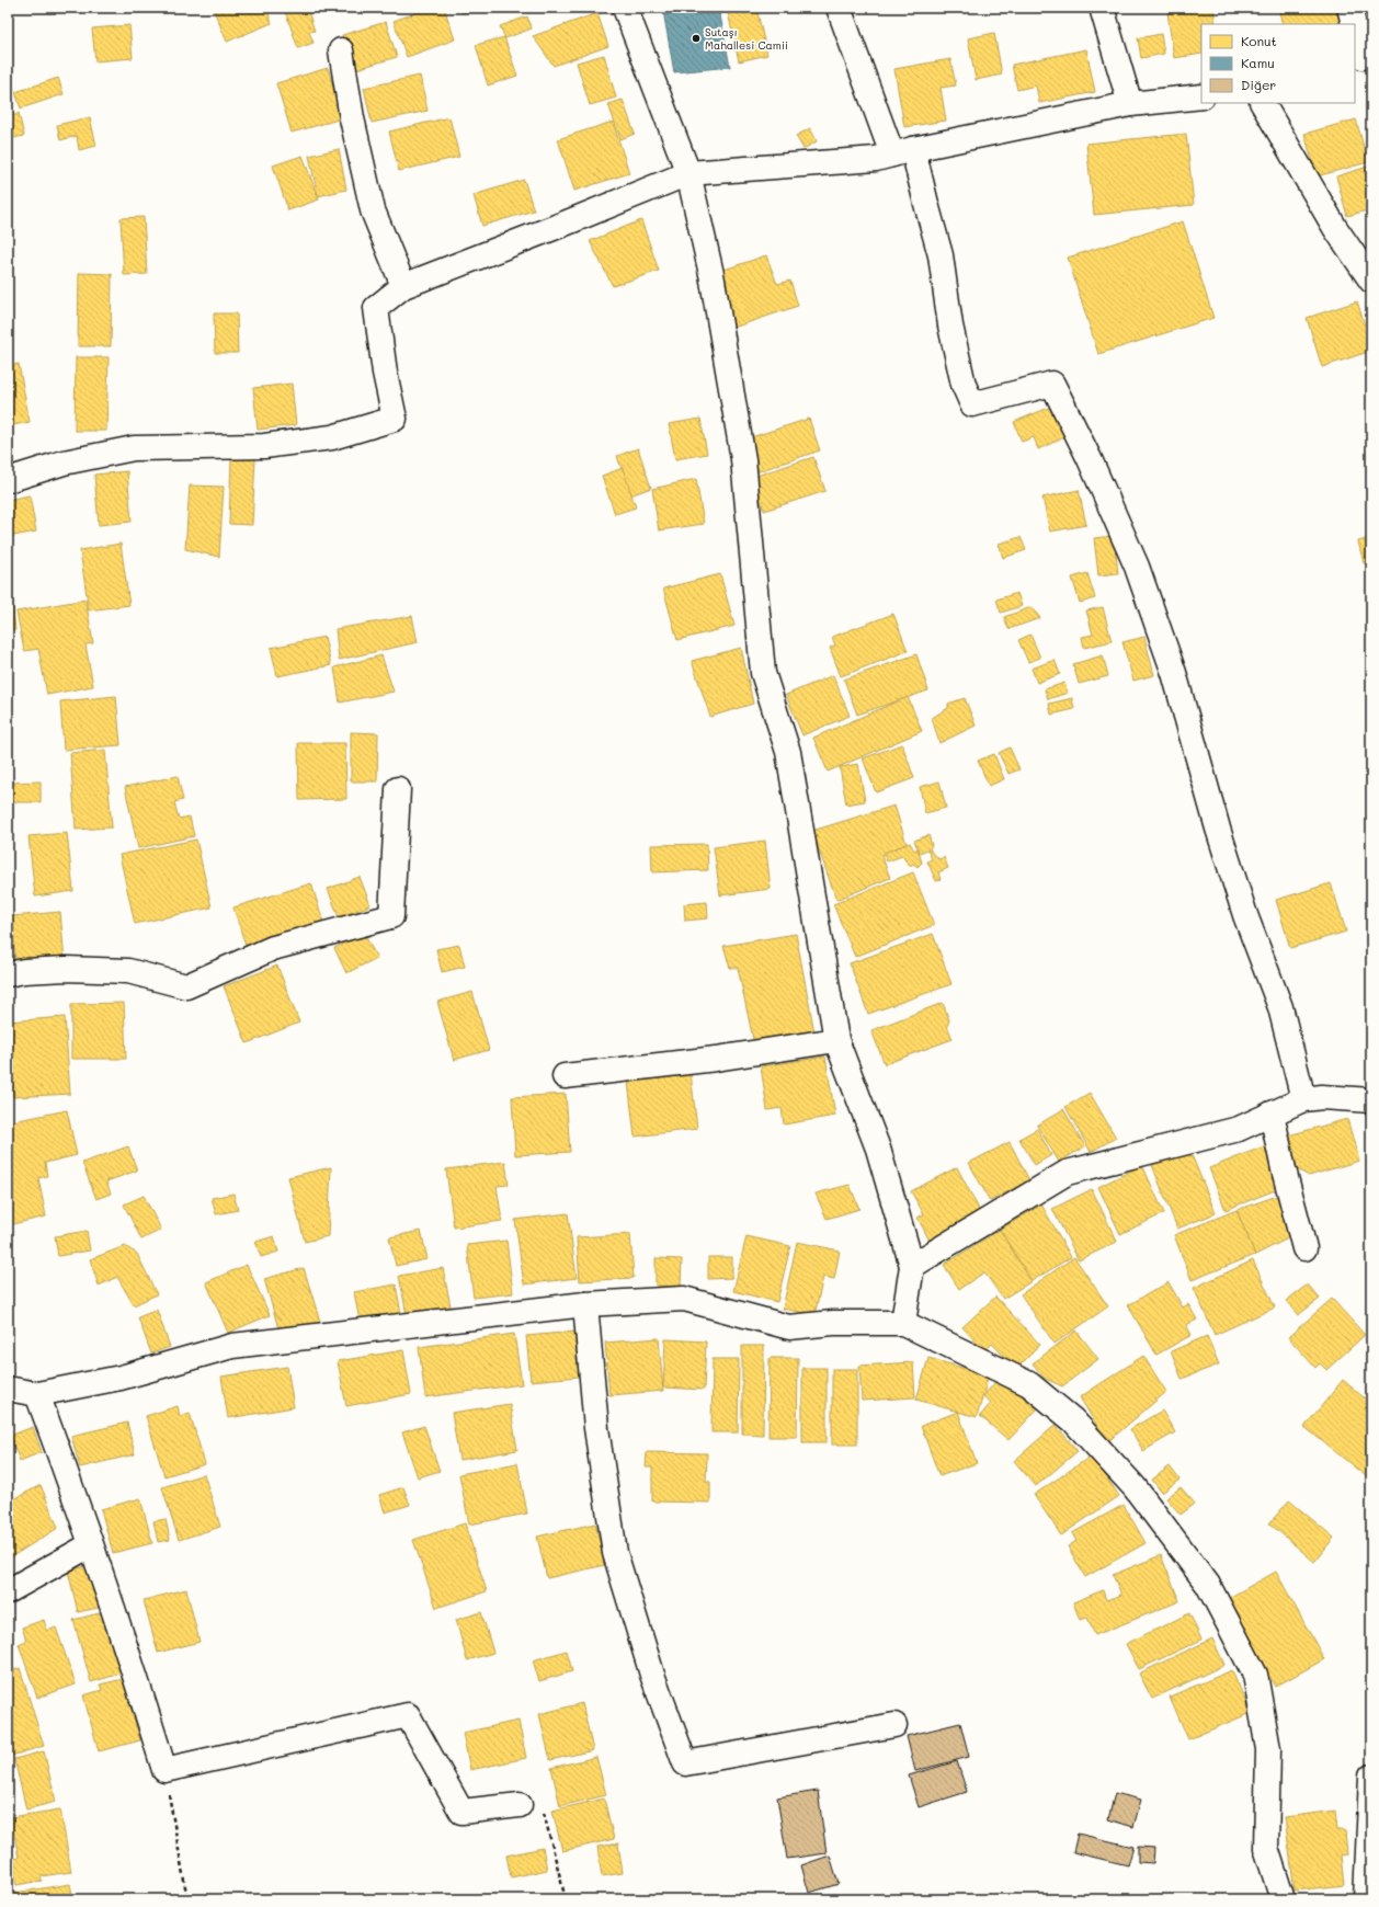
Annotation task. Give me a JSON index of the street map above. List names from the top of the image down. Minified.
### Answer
{"places":["Sutaşı Mahallesi Camii"],"legend":["Konut","Kamu","Diğer"]}
